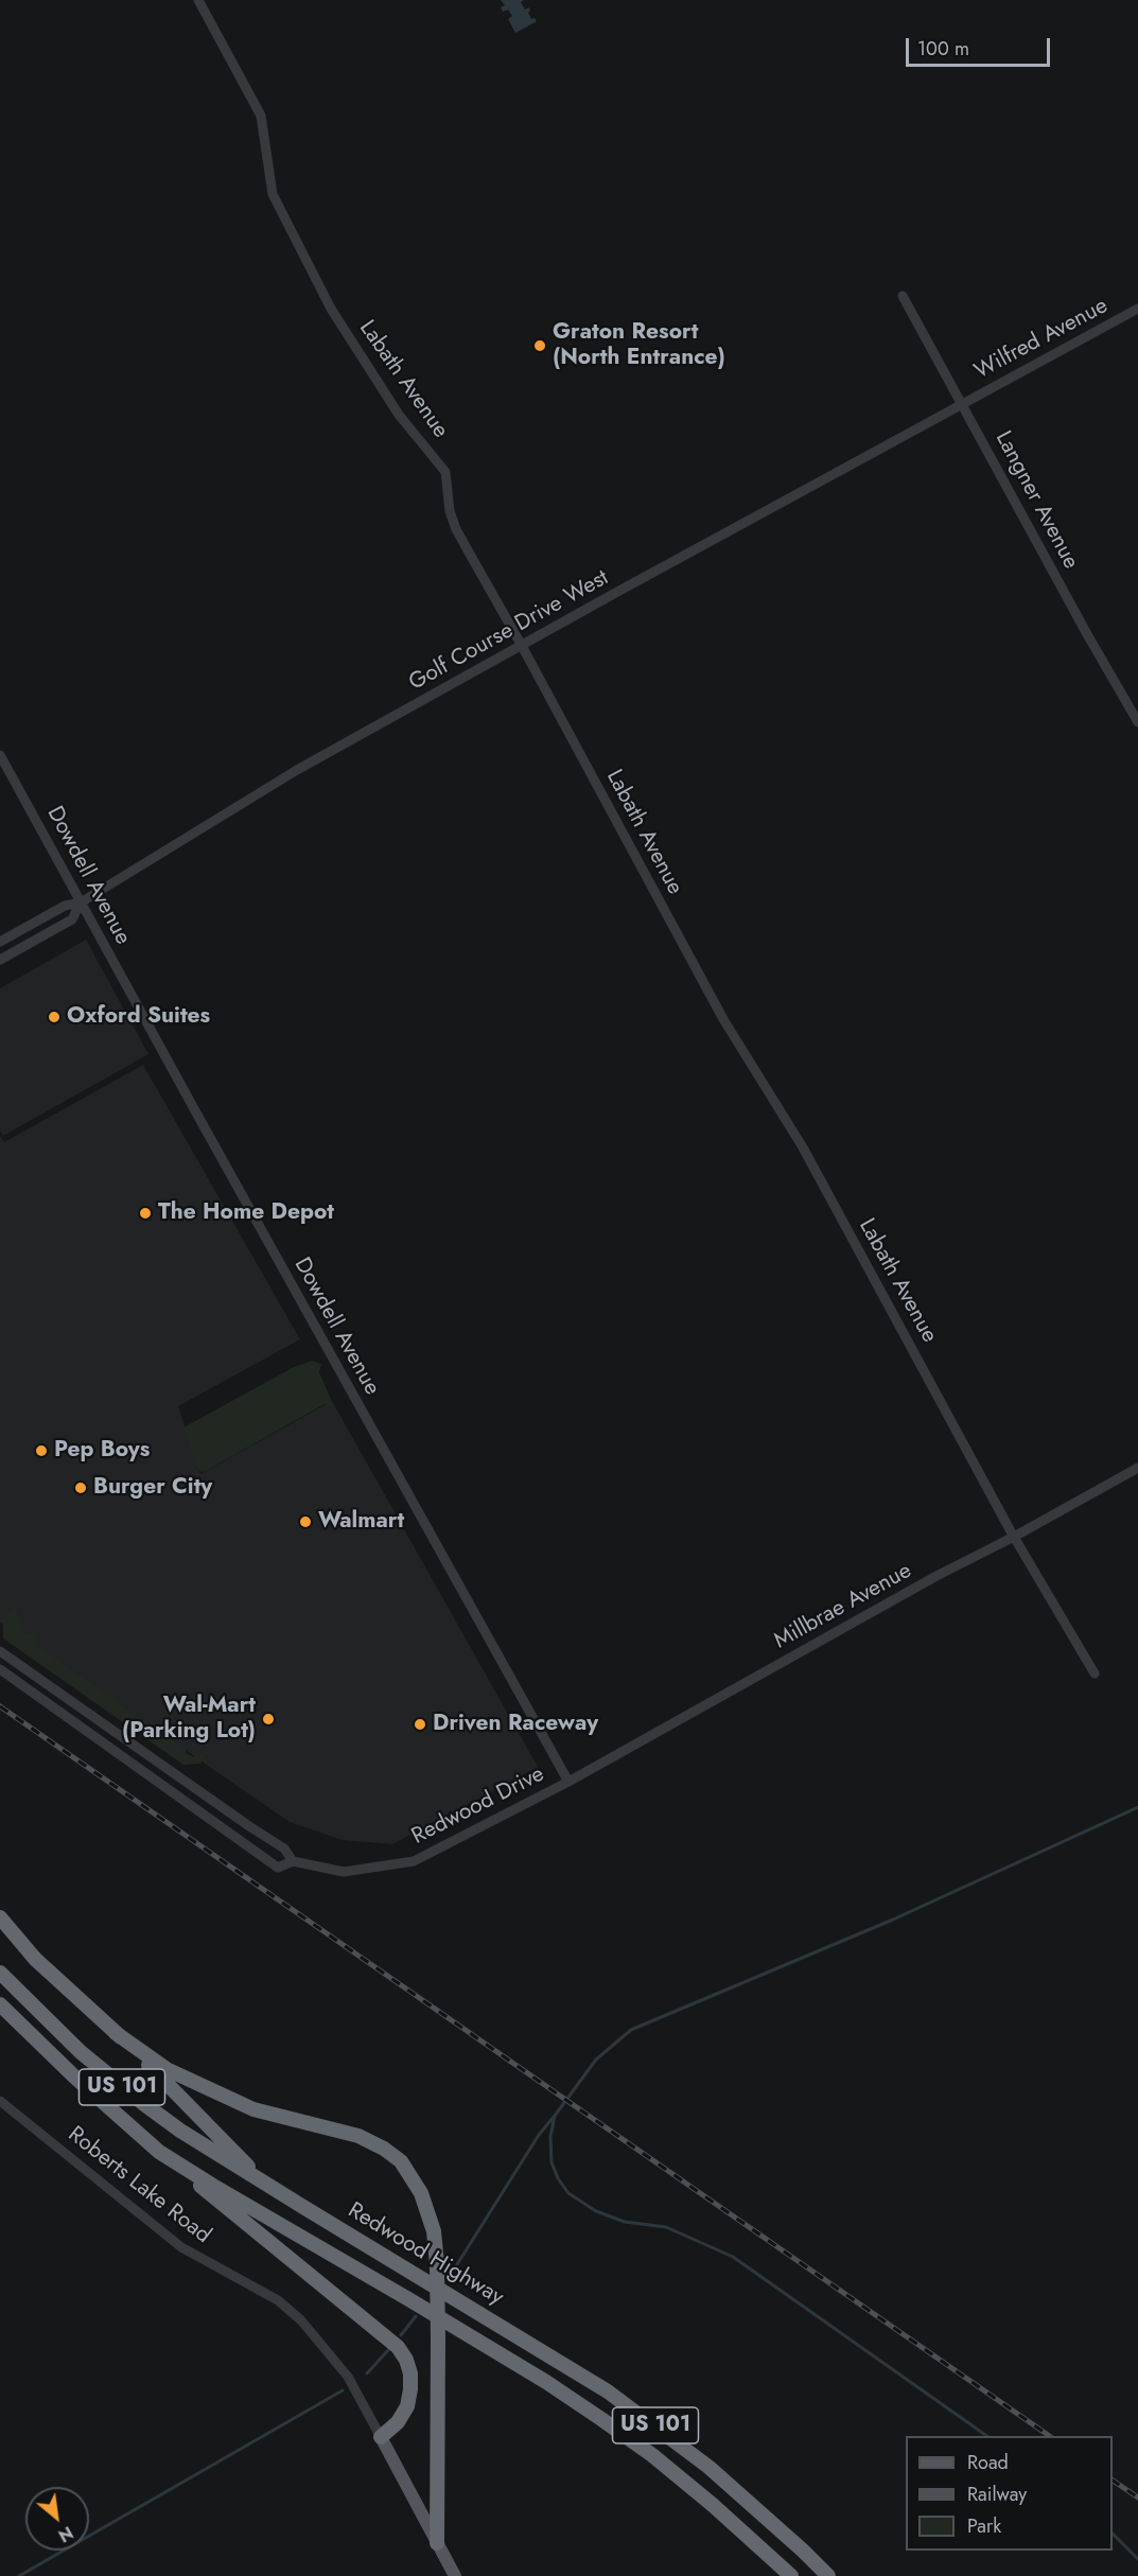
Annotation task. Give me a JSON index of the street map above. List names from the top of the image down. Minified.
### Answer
{"streets":{"highway":["US 101","Redwood Highway"],"street":["Wilfred Avenue","Labath Avenue","Langner Avenue","Golf Course Drive West","Dowdell Avenue","Millbrae Avenue","Redwood Drive","Roberts Lake Road"]},"crossings":[["Wilfred Avenue","Langner Avenue"],["Wilfred Avenue","Golf Course Drive West"],["Labath Avenue","Golf Course Drive West"],["Labath Avenue","Millbrae Avenue"],["Langner Avenue","Golf Course Drive West"],["Golf Course Drive West","Dowdell Avenue"],["Dowdell Avenue","Millbrae Avenue"],["Dowdell Avenue","Redwood Drive"],["Millbrae Avenue","Redwood Drive"]],"places":["Graton Resort (North Entrance)","Oxford Suites","The Home Depot","Pep Boys","Burger City","Walmart","Wal-Mart (Parking Lot)","Driven Raceway"],"legend":["Road","Railway","Park"],"scale_bar":"100 m","north":"bottom right"}
